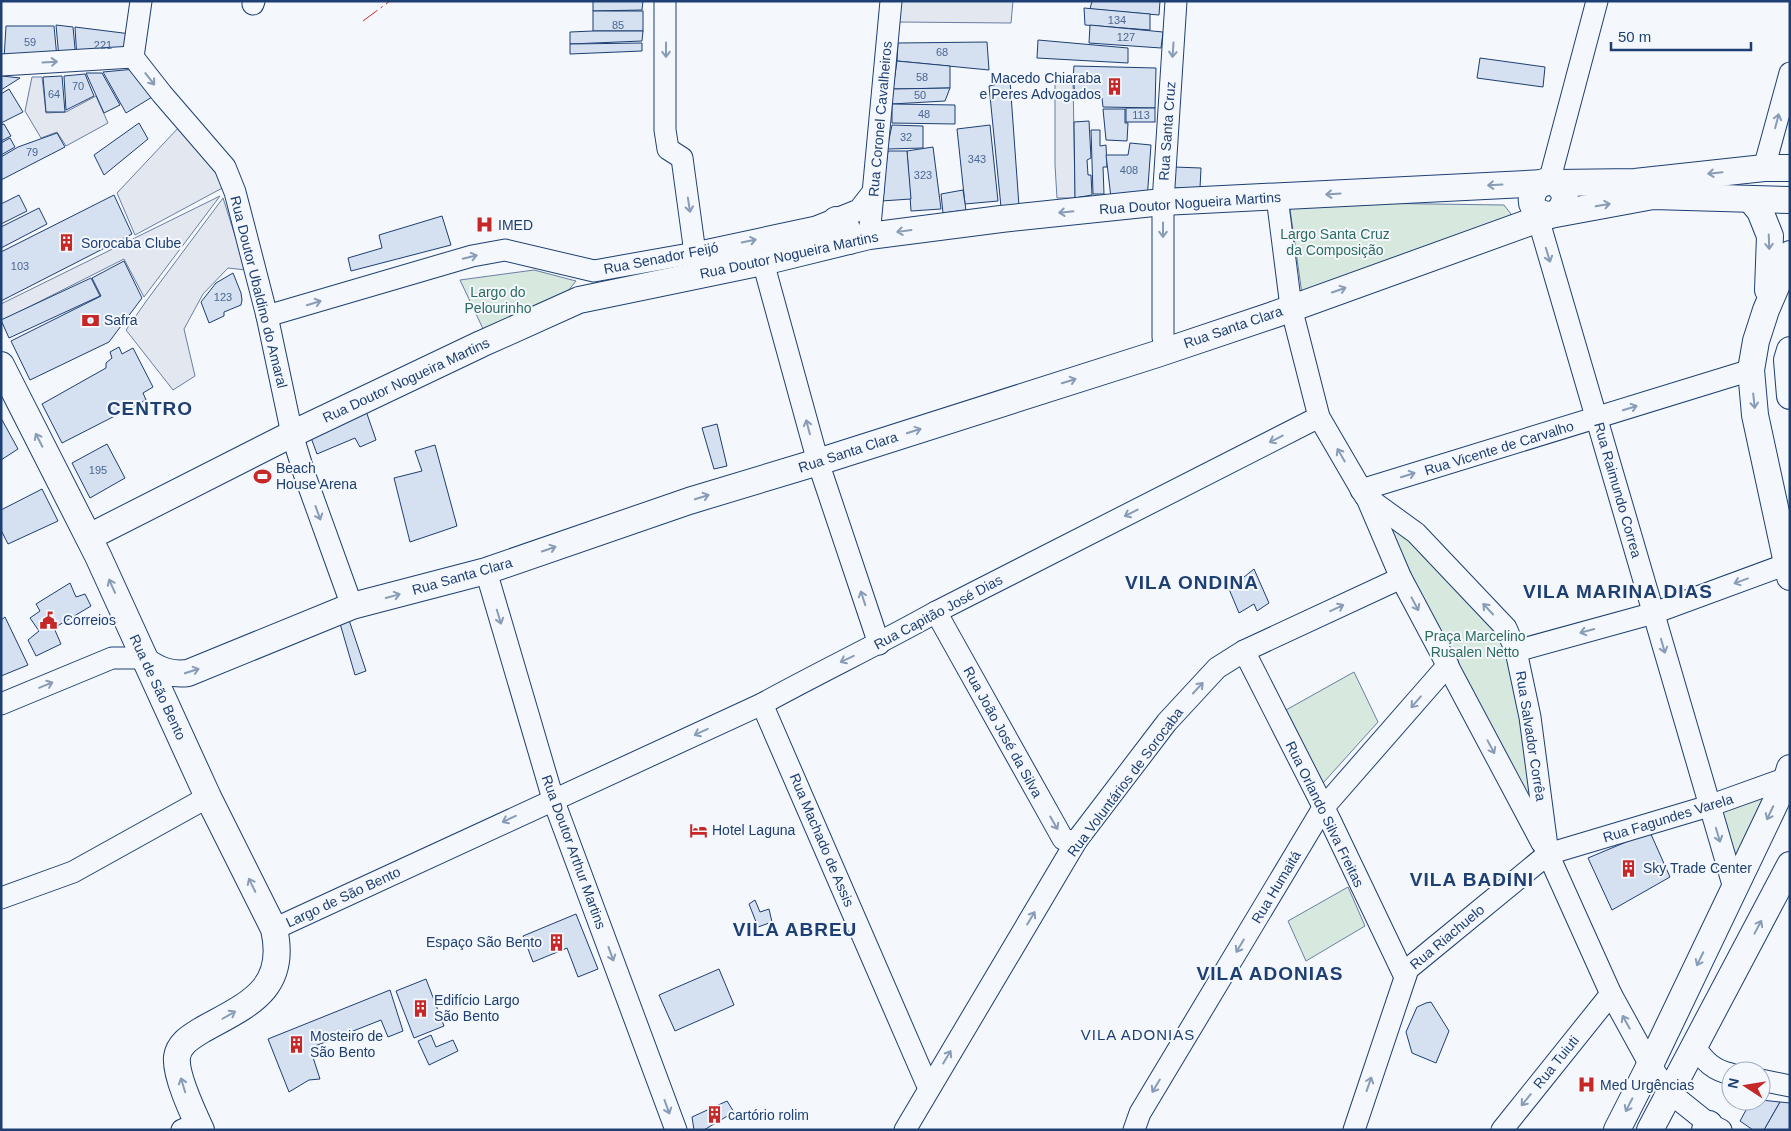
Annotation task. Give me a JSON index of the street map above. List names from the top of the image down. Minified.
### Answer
{"streets":{"main road":["Rua Doutor Nogueira Martins","Rua Santa Clara","Rua de São Bento","Largo de São Bento"],"street":["Rua Coronel Cavalheiros","Rua Santa Cruz","Rua Senador Feijó","Rua Doutor Ubaldino do Amaral","Rua Vicente de Carvalho","Rua Raimundo Correa","Rua Capitão José Dias","Rua João José da Silva","Rua Salvador Corrêa","Rua Voluntários de Sorocaba","Rua Orlando Silva Freitas","Rua Fagundes Varela","Rua Machado de Assis","Rua Doutor Arthur Martins","Rua Humaitá","Rua Riachuelo","Rua Tuiuti"]},"crossings":[["Rua Coronel Cavalheiros","Rua Doutor Nogueira Martins"],["Rua Coronel Cavalheiros","Rua Senador Feijó"],["Rua Santa Cruz","Rua Doutor Nogueira Martins"],["Rua Santa Cruz","Rua Santa Clara"],["Rua Doutor Nogueira Martins","Rua Senador Feijó"],["Rua Doutor Nogueira Martins","Rua Doutor Ubaldino do Amaral"],["Rua Doutor Nogueira Martins","Rua de São Bento"],["Rua Doutor Nogueira Martins","Rua Salvador Corrêa"],["Rua Senador Feijó","Rua Doutor Ubaldino do Amaral"],["Rua Doutor Ubaldino do Amaral","Rua Santa Clara"],["Rua Santa Clara","Rua Raimundo Correa"],["Rua Santa Clara","Rua de São Bento"],["Rua Santa Clara","Rua Salvador Corrêa"],["Rua Santa Clara","Rua Doutor Arthur Martins"],["Rua Vicente de Carvalho","Rua Raimundo Correa"],["Rua Vicente de Carvalho","Rua Salvador Corrêa"],["Rua Raimundo Correa","Rua Fagundes Varela"],["Rua Capitão José Dias","Rua João José da Silva"],["Rua Capitão José Dias","Rua Salvador Corrêa"],["Rua Capitão José Dias","Rua Machado de Assis"],["Rua Capitão José Dias","Rua Doutor Arthur Martins"],["Rua Capitão José Dias","Largo de São Bento"],["Rua de São Bento","Largo de São Bento"],["Rua João José da Silva","Rua Voluntários de Sorocaba"],["Rua Salvador Corrêa","Rua Voluntários de Sorocaba"],["Rua Salvador Corrêa","Rua Fagundes Varela"],["Rua Salvador Corrêa","Rua Humaitá"],["Rua Salvador Corrêa","Rua Riachuelo"],["Rua Salvador Corrêa","Rua Tuiuti"],["Rua Voluntários de Sorocaba","Rua Orlando Silva Freitas"],["Rua Voluntários de Sorocaba","Rua Machado de Assis"],["Rua Orlando Silva Freitas","Rua Humaitá"],["Rua Orlando Silva Freitas","Rua Riachuelo"],["Rua Fagundes Varela","Rua Riachuelo"],["Rua Doutor Arthur Martins","Largo de São Bento"]],"one_way":["Rua Santa Cruz","Rua Doutor Nogueira Martins","Rua Senador Feijó","Rua Doutor Ubaldino do Amaral","Rua Santa Clara","Rua Vicente de Carvalho","Rua Raimundo Correa","Rua Capitão José Dias","Rua de São Bento","Rua João José da Silva","Rua Voluntários de Sorocaba","Rua Doutor Arthur Martins","Rua Humaitá","Rua Riachuelo","Rua Tuiuti"],"districts":["CENTRO","VILA ONDINA","VILA MARINA DIAS","VILA BADINI","VILA ABREU","VILA ADONIAS","VILA ADONIAS"],"parks":["Largo Santa Cruz da Composição","Largo do Pelourinho","Praça Marcelino Rusalen Netto"],"places":{"building":["Macedo Chiaraba e Peres Advogados","Sorocaba Clube","Sky Trade Center","Espaço São Bento","Edifício Largo São Bento","Mosteiro de São Bento","cartório rolim"],"hospital":["IMED","Med Urgências"],"bank":["Safra"],"sports":["Beach House Arena"],"public building":["Correios"],"hotel":["Hotel Laguna"]},"house_numbers":["134","85","127","59","221","68","58","70","64","50","48","113","32","79","343","408","323","103","123","195"],"scale_bar":"50 m","north":"left"}
